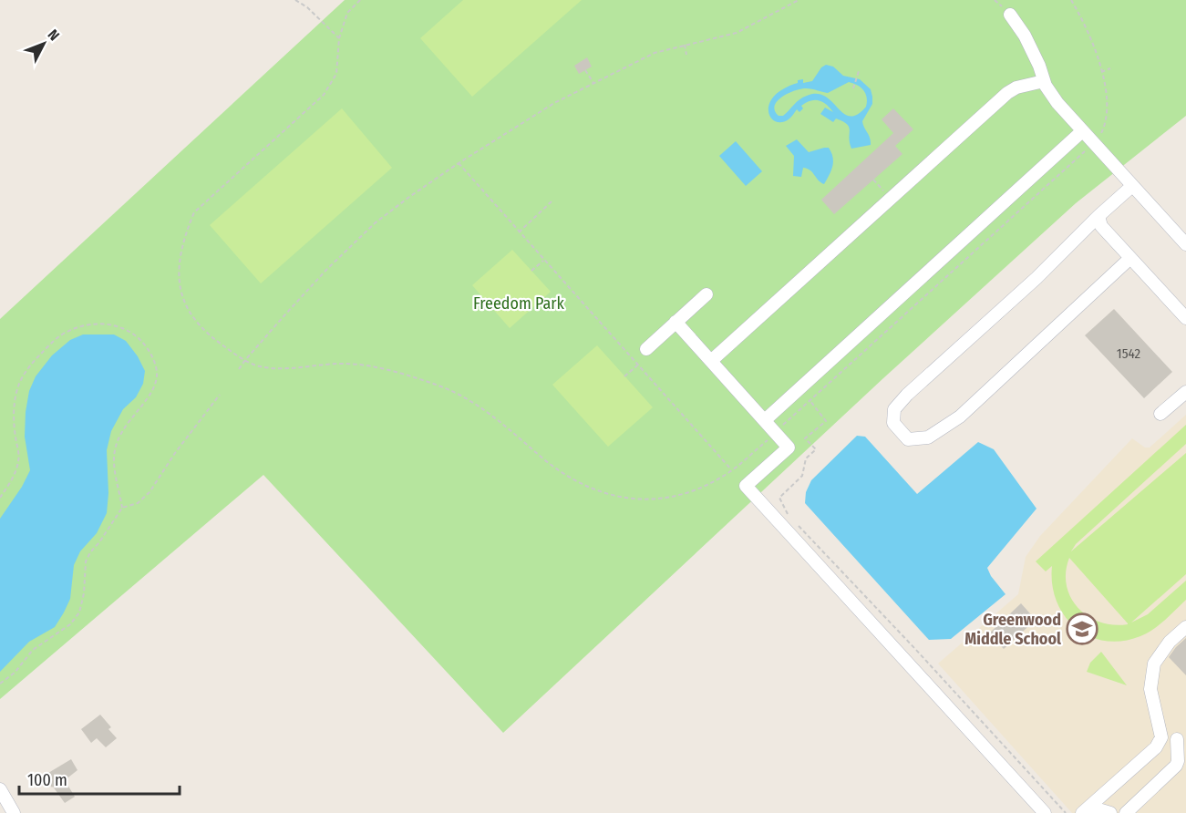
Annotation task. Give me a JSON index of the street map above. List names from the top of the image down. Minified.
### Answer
{"parks":["Freedom Park"],"places":{"school or university":["Greenwood Middle School"]},"house_numbers":["1542"],"scale_bar":"100 m","north":"top right"}
